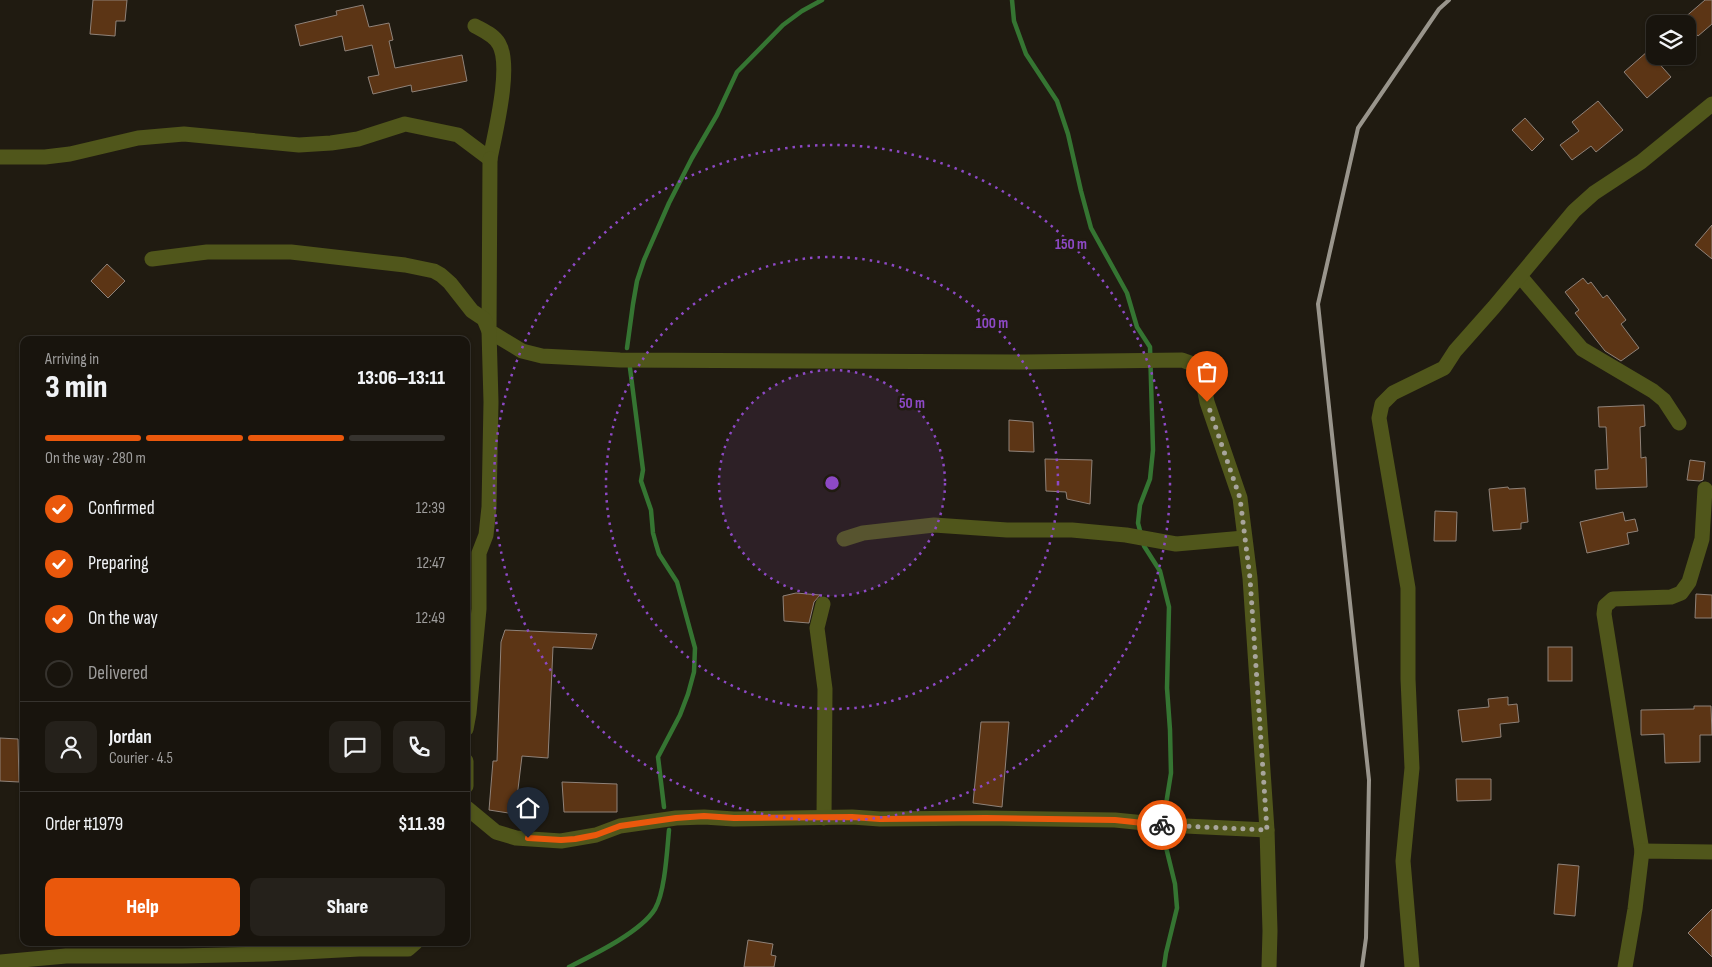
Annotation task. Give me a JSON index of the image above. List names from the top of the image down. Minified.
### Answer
{"page":{"heading":["3 min","Arriving in","13:06–13:11"],"panel":["Jordan","Courier · 4.5","Order #1979","$11.39"],"bar":"On the way · 280 m","list":[["Confirmed","12:39"],["Preparing","12:47"],["On the way","12:49"],"Delivered"],"buttons":["Help","Share"]},"rings":["150 m","100 m","50 m"]}
